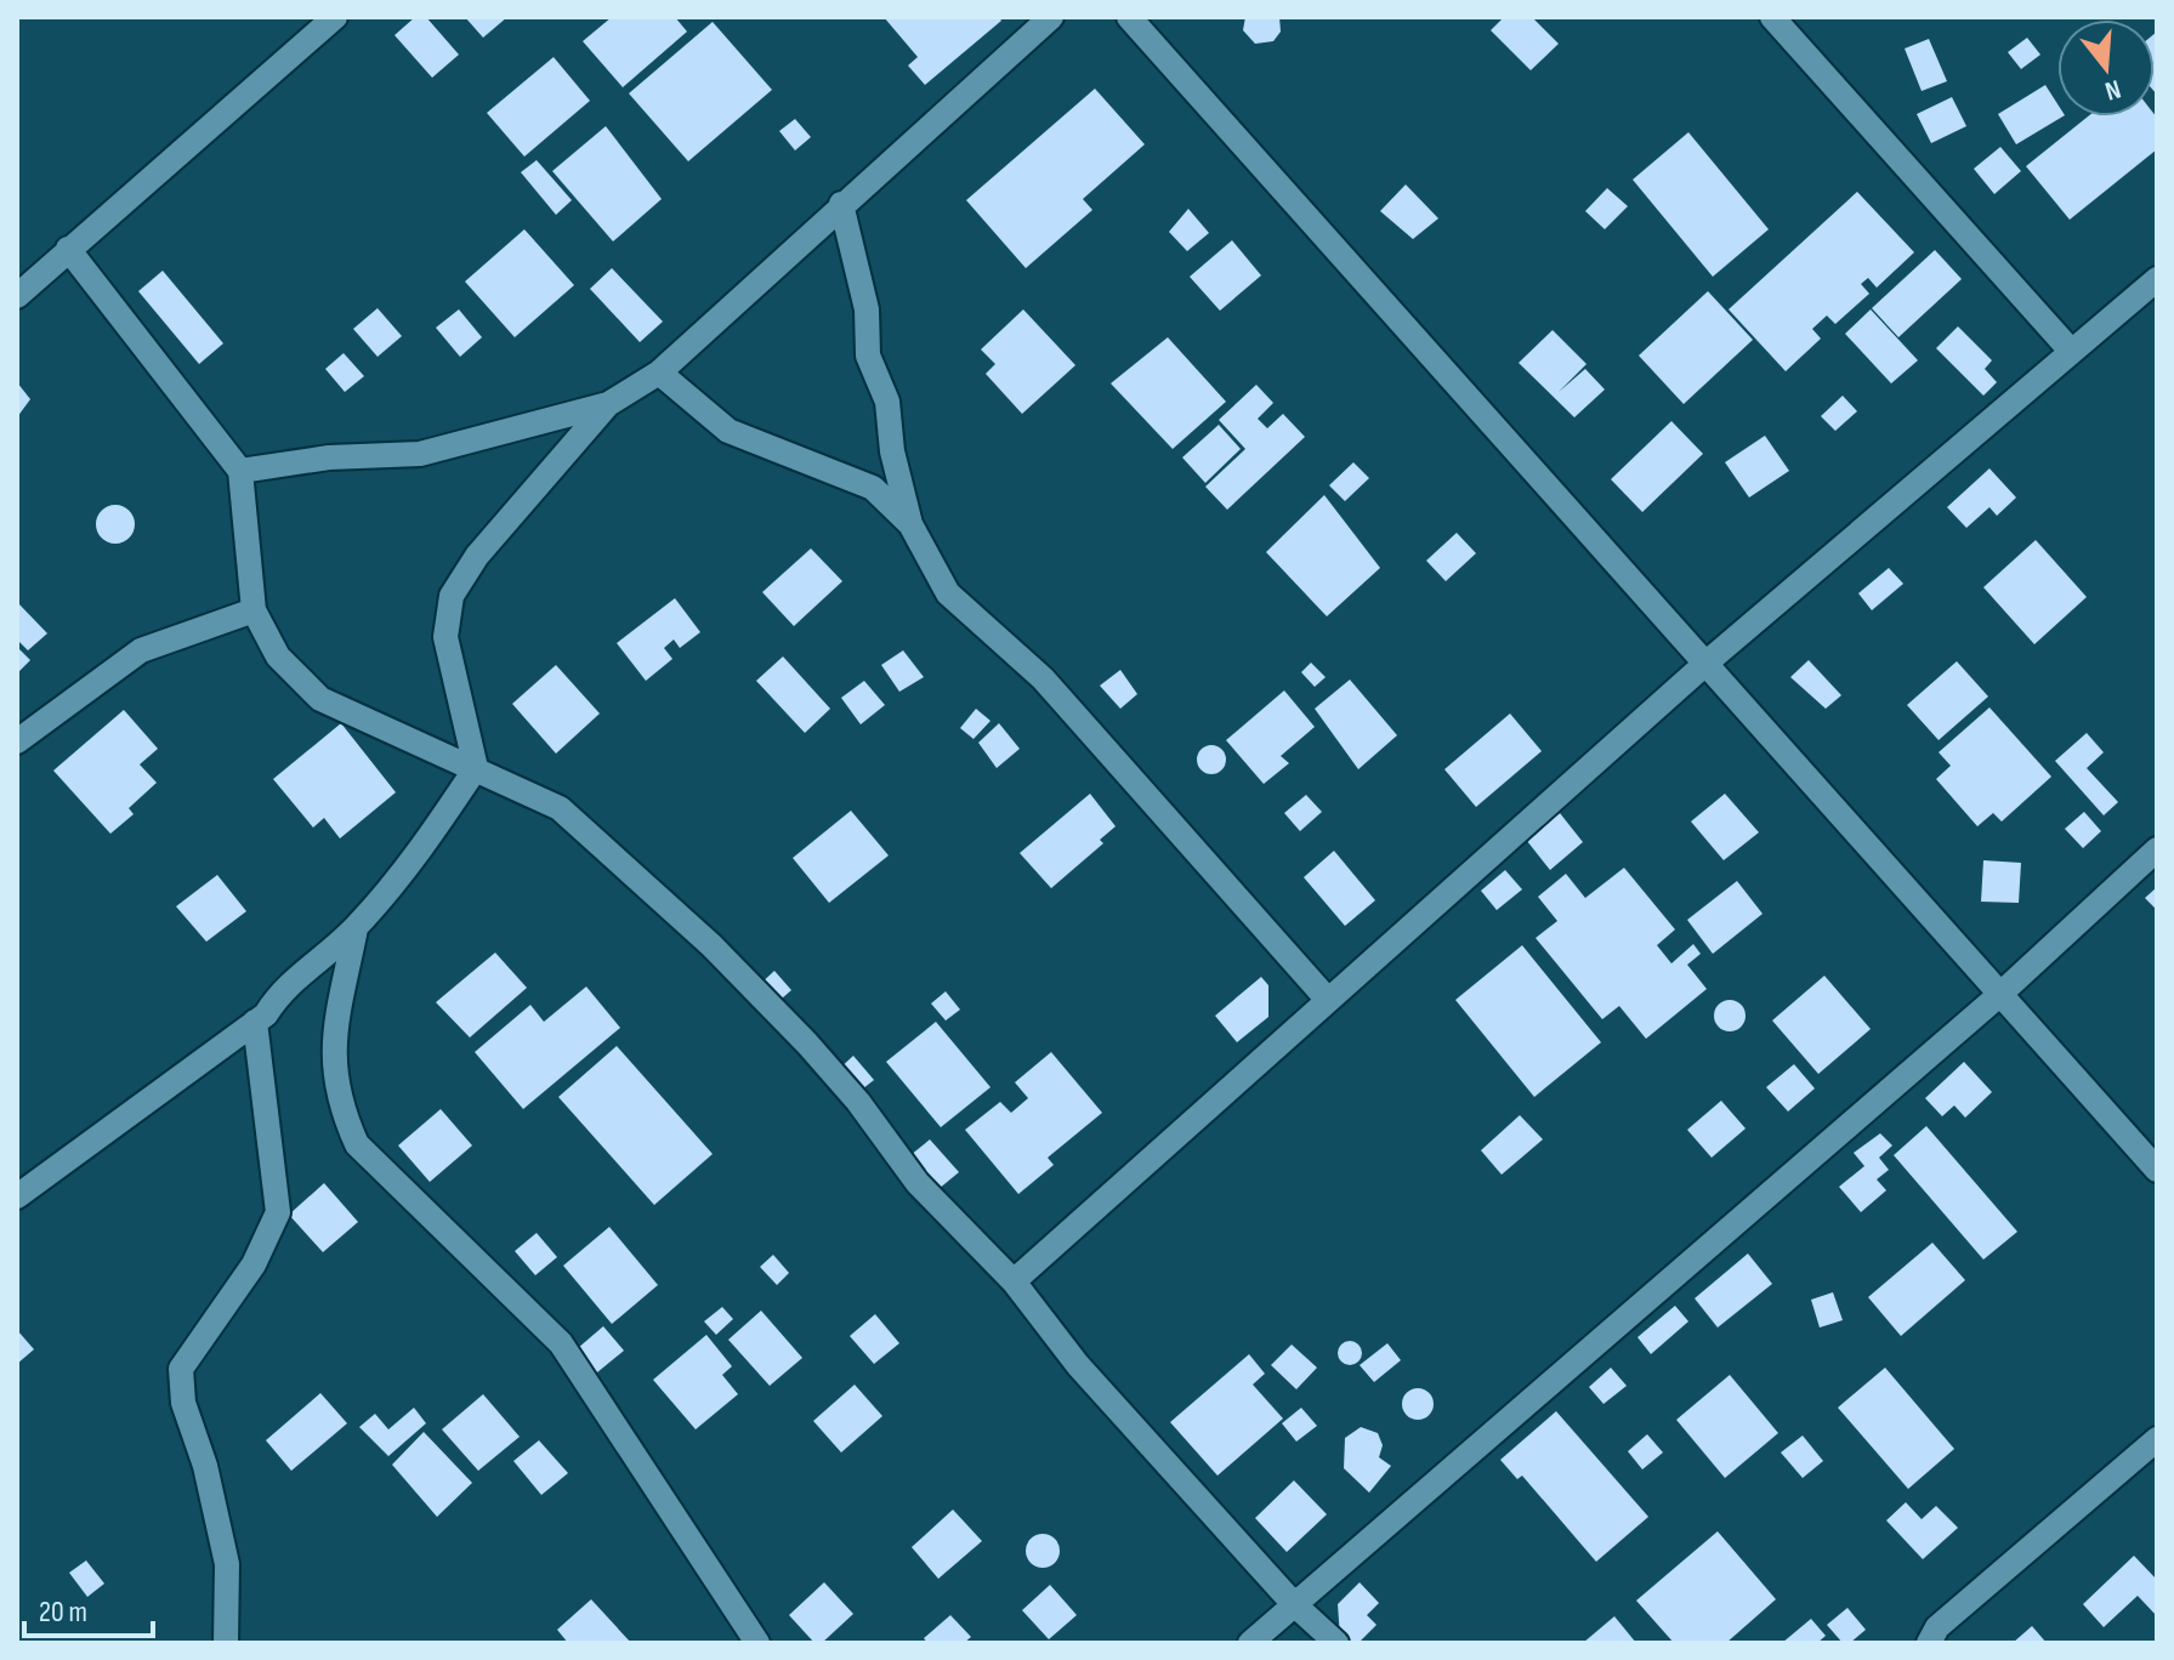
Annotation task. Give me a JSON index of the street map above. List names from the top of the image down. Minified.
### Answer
{"scale_bar":"20 m","north":"bottom"}
